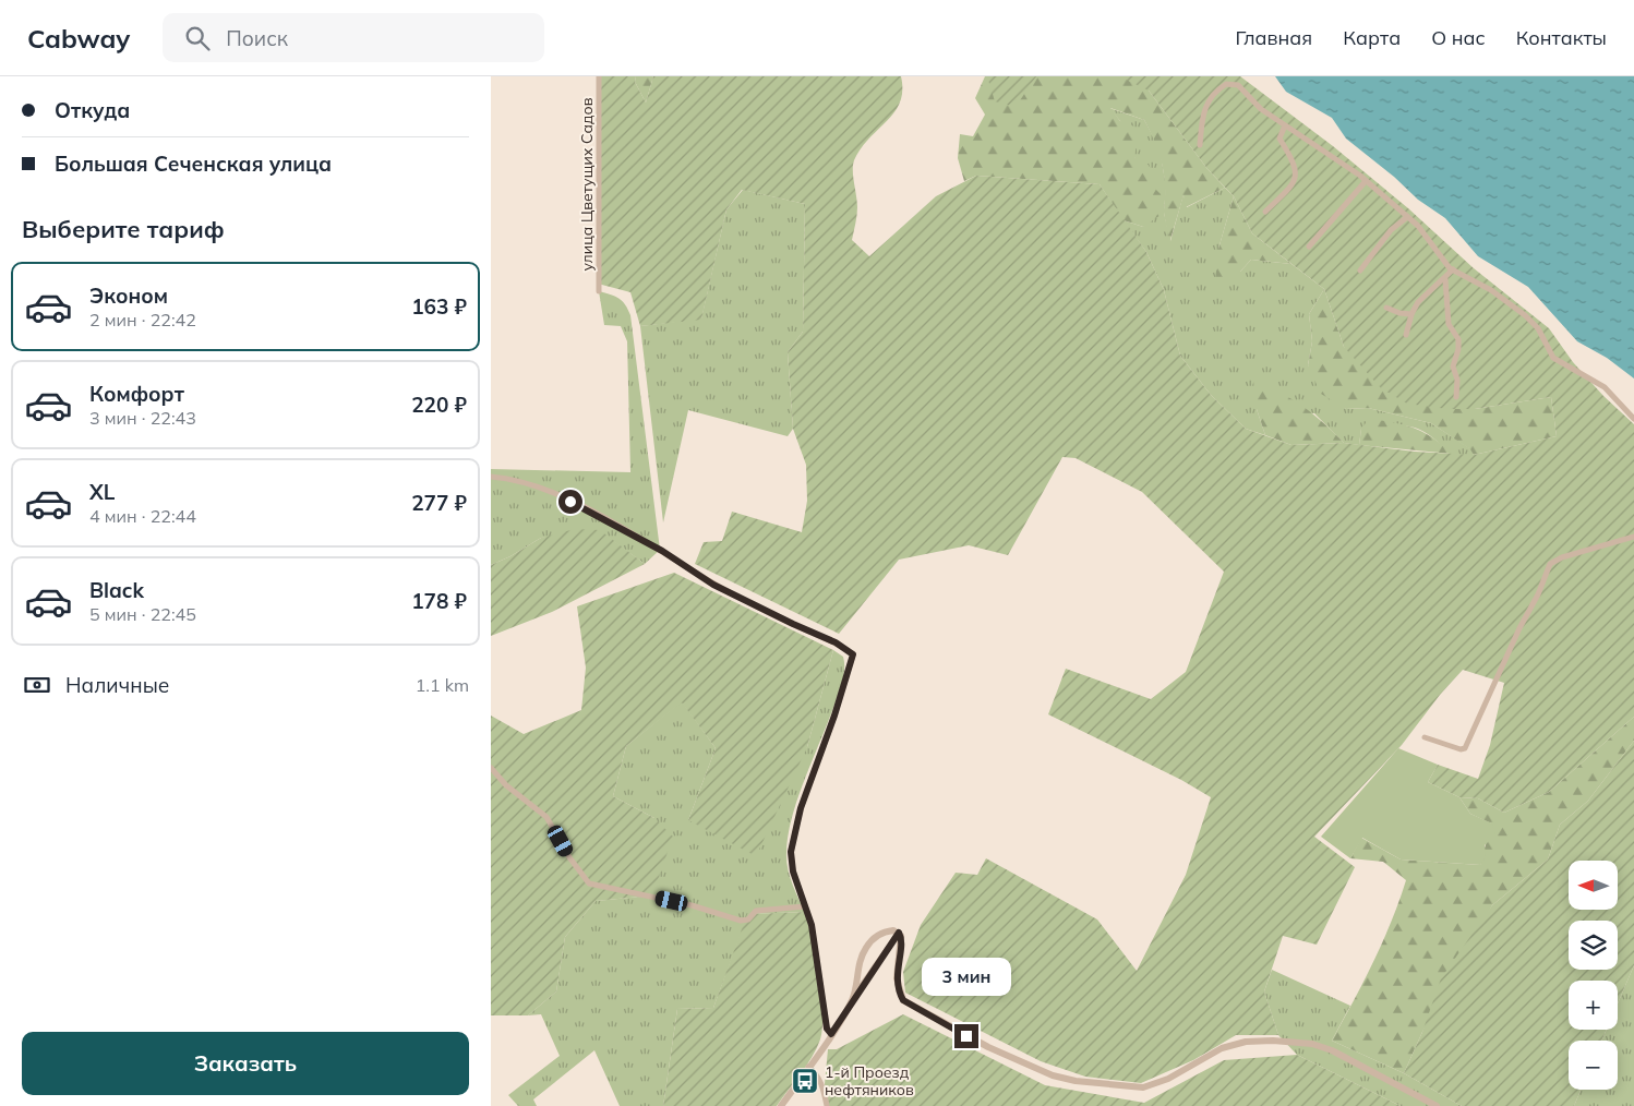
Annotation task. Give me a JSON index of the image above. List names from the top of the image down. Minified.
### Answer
{"streets":{"street":["улица Цветущих Садов"]},"places":{"bus stop":["1-й Проезд нефтяников"]},"north":"left","page":{"header":"Cabway","search":"Поиск","nav":["Главная","Карта","О нас","Контакты"],"banner":["Откуда","Большая Сеченская улица"],"heading":"Выберите тариф","list":[{"name":"Эконом","note":"2 мин · 22:42","value":"163 ₽"},{"name":"Комфорт","note":"3 мин · 22:43","value":"220 ₽"},{"name":"XL","note":"4 мин · 22:44","value":"277 ₽"},{"name":"Black","note":"5 мин · 22:45","value":"178 ₽"}],"pay":["Наличные","1.1 km"],"map_buttons":["+","−"],"bubble":"3 мин","buttons":"Заказать"}}
